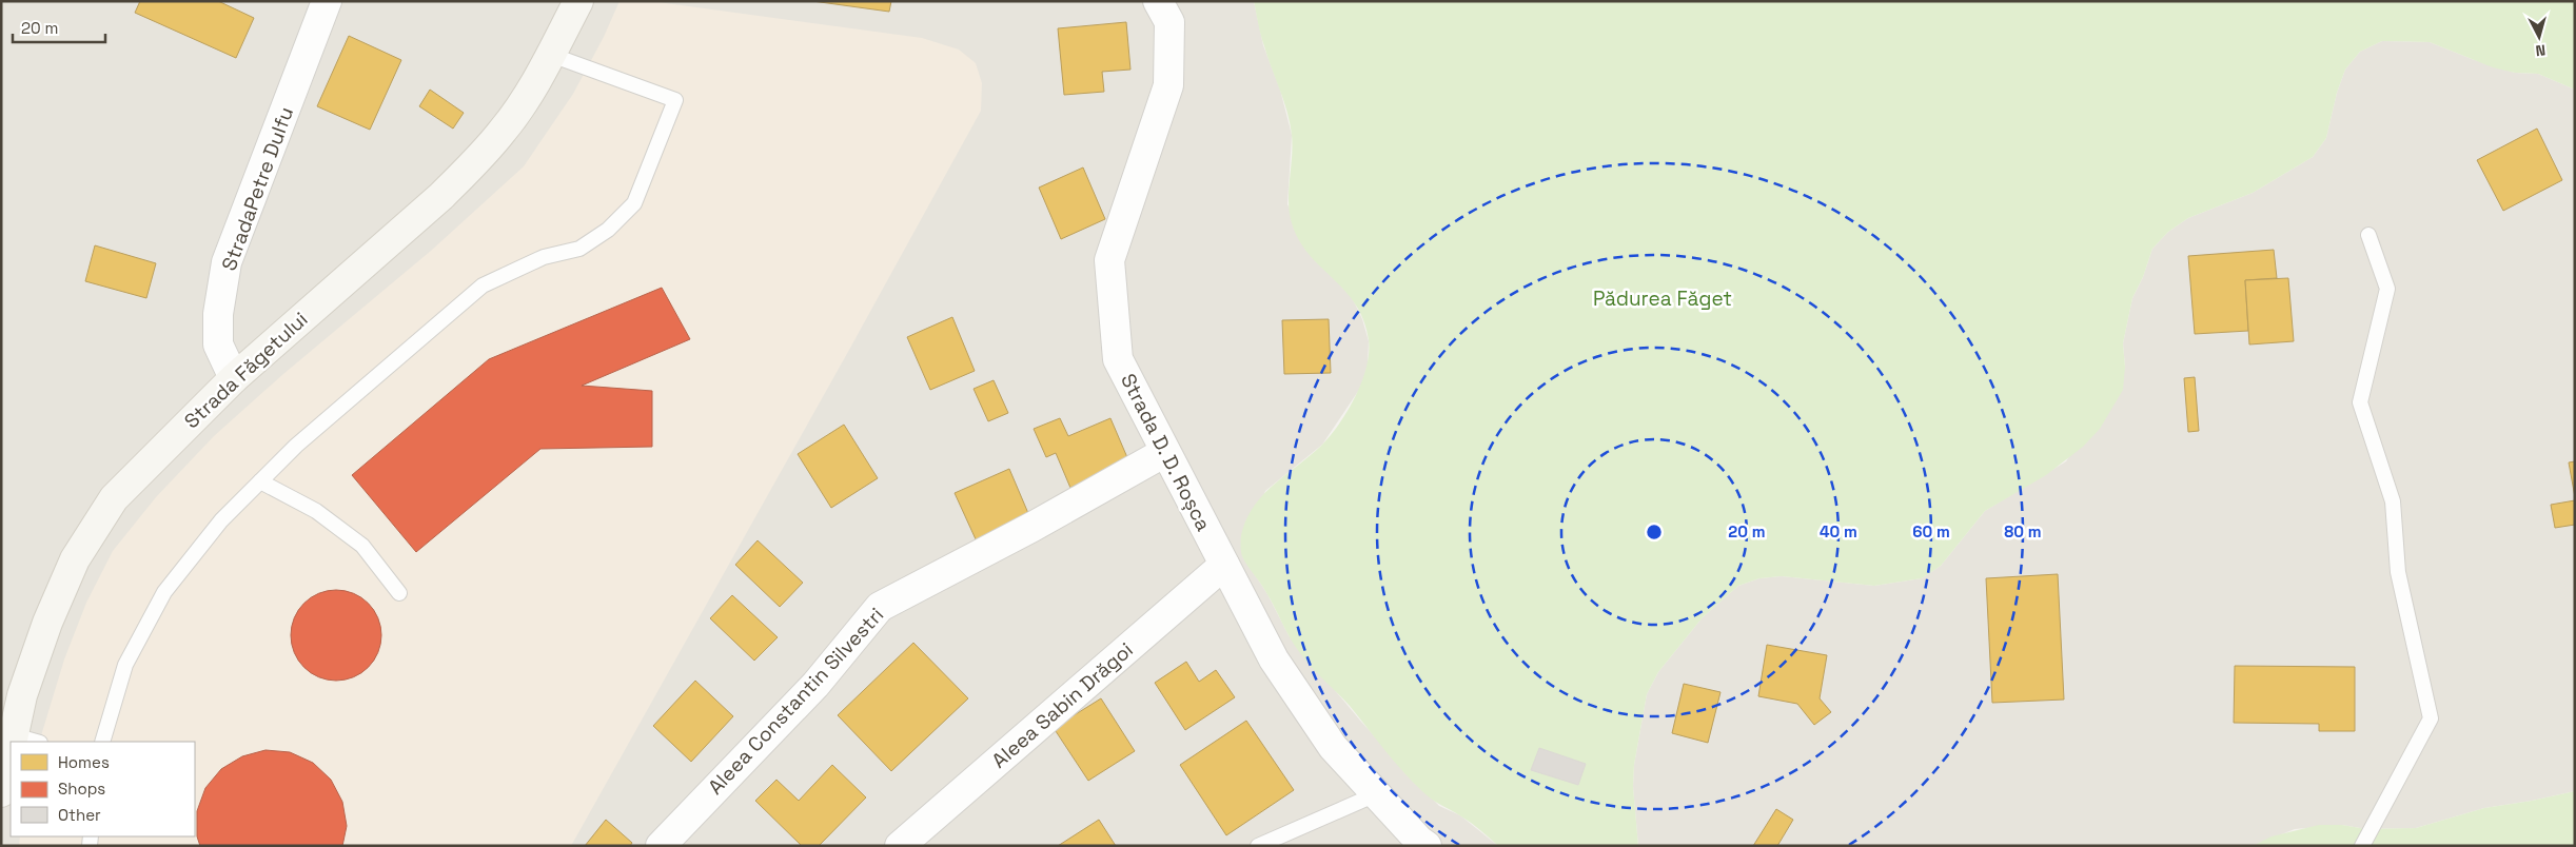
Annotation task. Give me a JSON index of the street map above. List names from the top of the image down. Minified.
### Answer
{"streets":{"main road":["Strada Făgetului"],"street":["StradaPetre Dulfu","Strada D. D. Roșca","Aleea Constantin Silvestri","Aleea Sabin Drăgoi"]},"crossings":[["StradaPetre Dulfu","Strada Făgetului"],["Strada D. D. Roșca","Aleea Constantin Silvestri"],["Strada D. D. Roșca","Aleea Sabin Drăgoi"]],"parks":["Pădurea Făget"],"legend":["Homes","Shops","Other"],"scale_bar":"20 m","north":"bottom","rings":["20 m","40 m","60 m","80 m"]}
